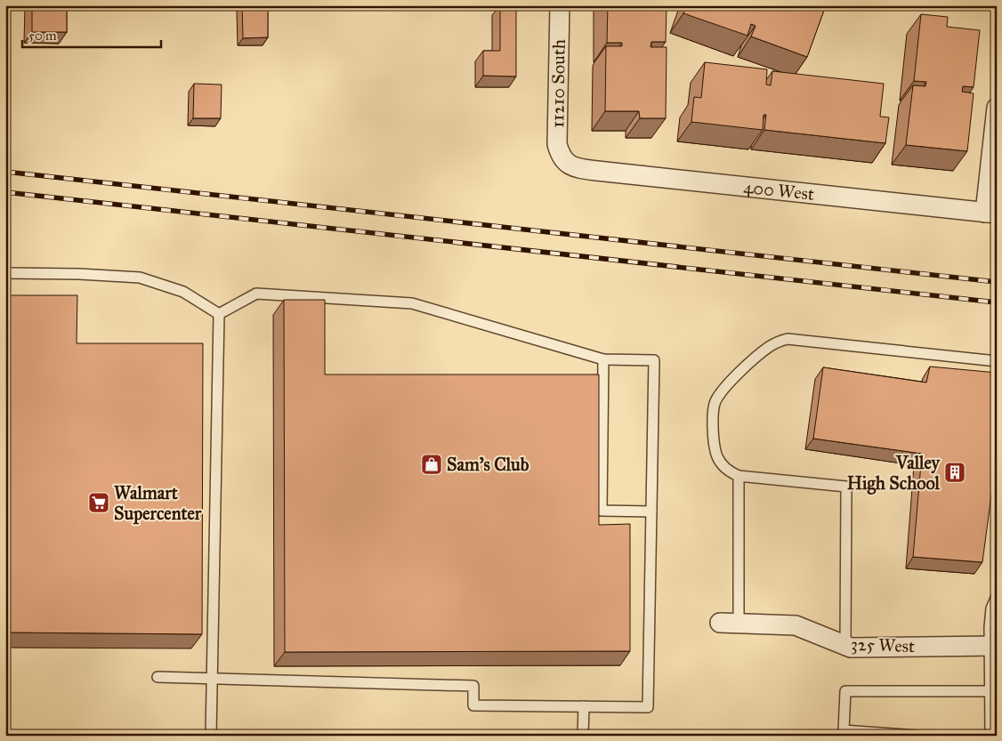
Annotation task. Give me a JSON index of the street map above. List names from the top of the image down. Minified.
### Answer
{"streets":{"street":["11210 South","400 West","325 West"]},"crossings":[["11210 South","400 West"]],"places":{"shop":["Sam's Club"],"building":["Valley High School"],"supermarket":["Walmart Supercenter"]},"scale_bar":"50 m"}
